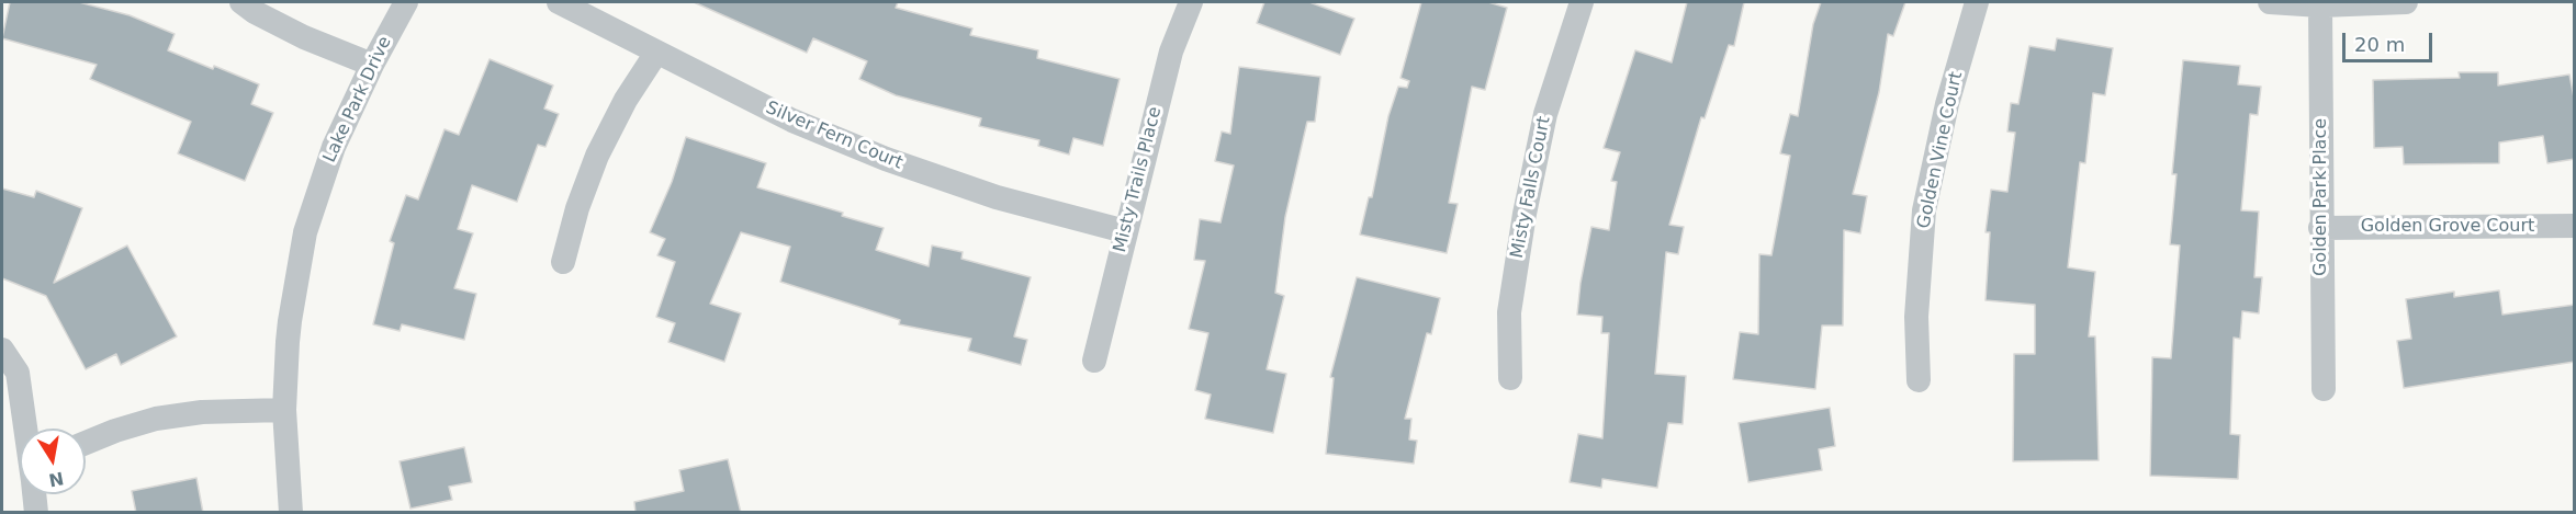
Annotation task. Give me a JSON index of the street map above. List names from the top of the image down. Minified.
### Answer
{"streets":{"street":["Lake Park Drive","Silver Fern Court","Golden Vine Court","Misty Trails Place","Misty Falls Court","Golden Park Place","Golden Grove Court"]},"crossings":[["Silver Fern Court","Misty Trails Place"],["Golden Park Place","Golden Grove Court"]],"scale_bar":"20 m","north":"bottom"}
